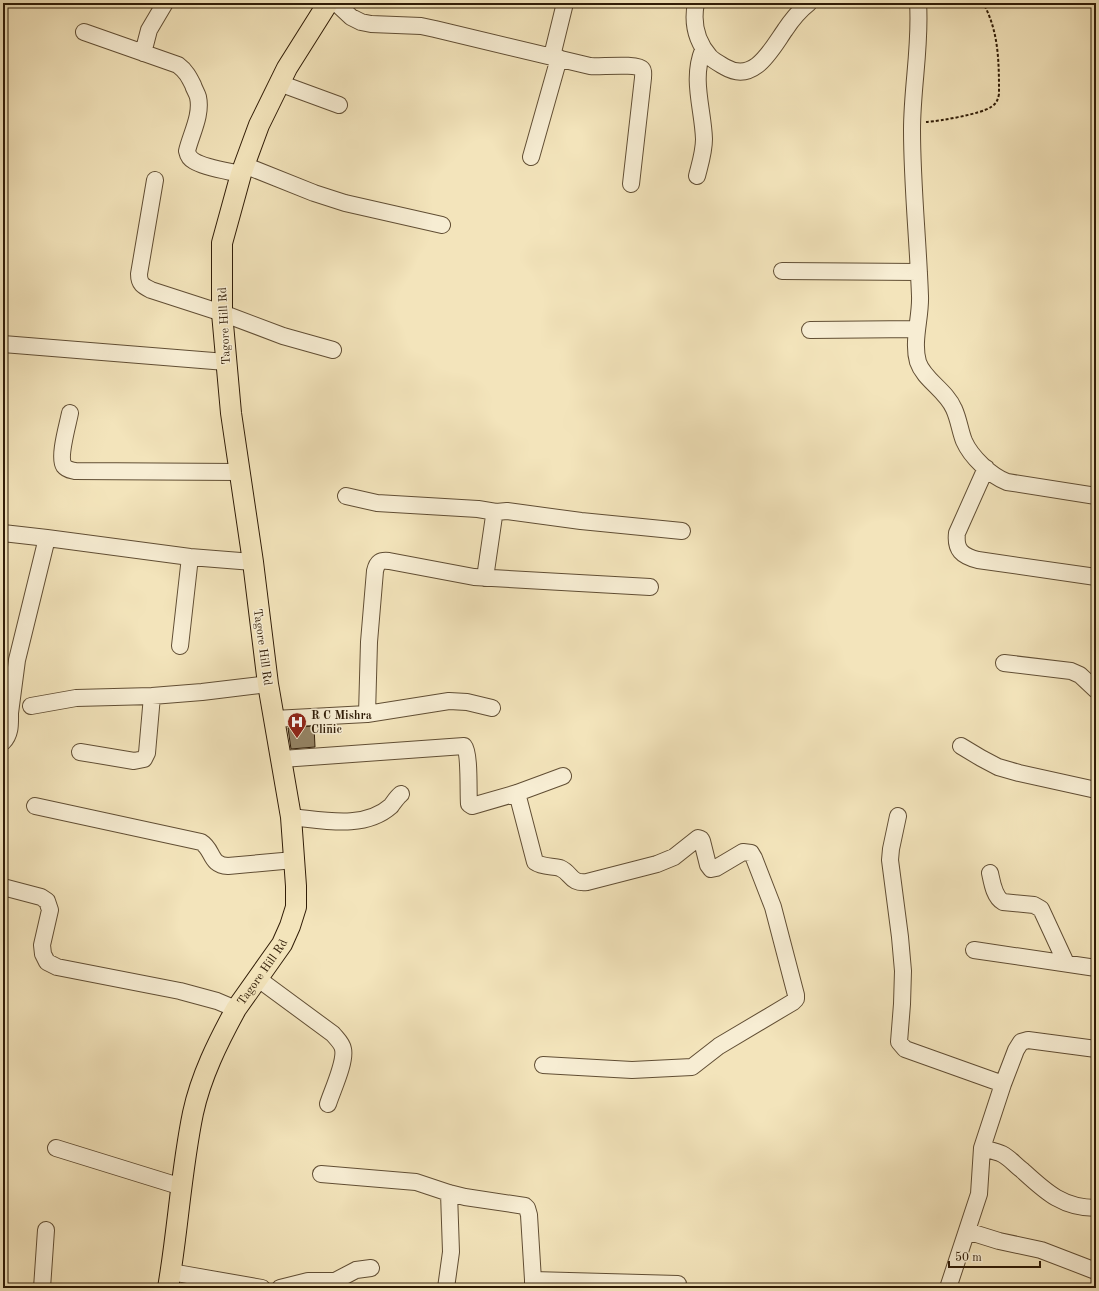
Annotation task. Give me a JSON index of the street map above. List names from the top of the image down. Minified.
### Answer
{"streets":{"main road":["Tagore Hill Rd"]},"places":{"hospital":["R C Mishra Clinic"]},"scale_bar":"50 m"}
